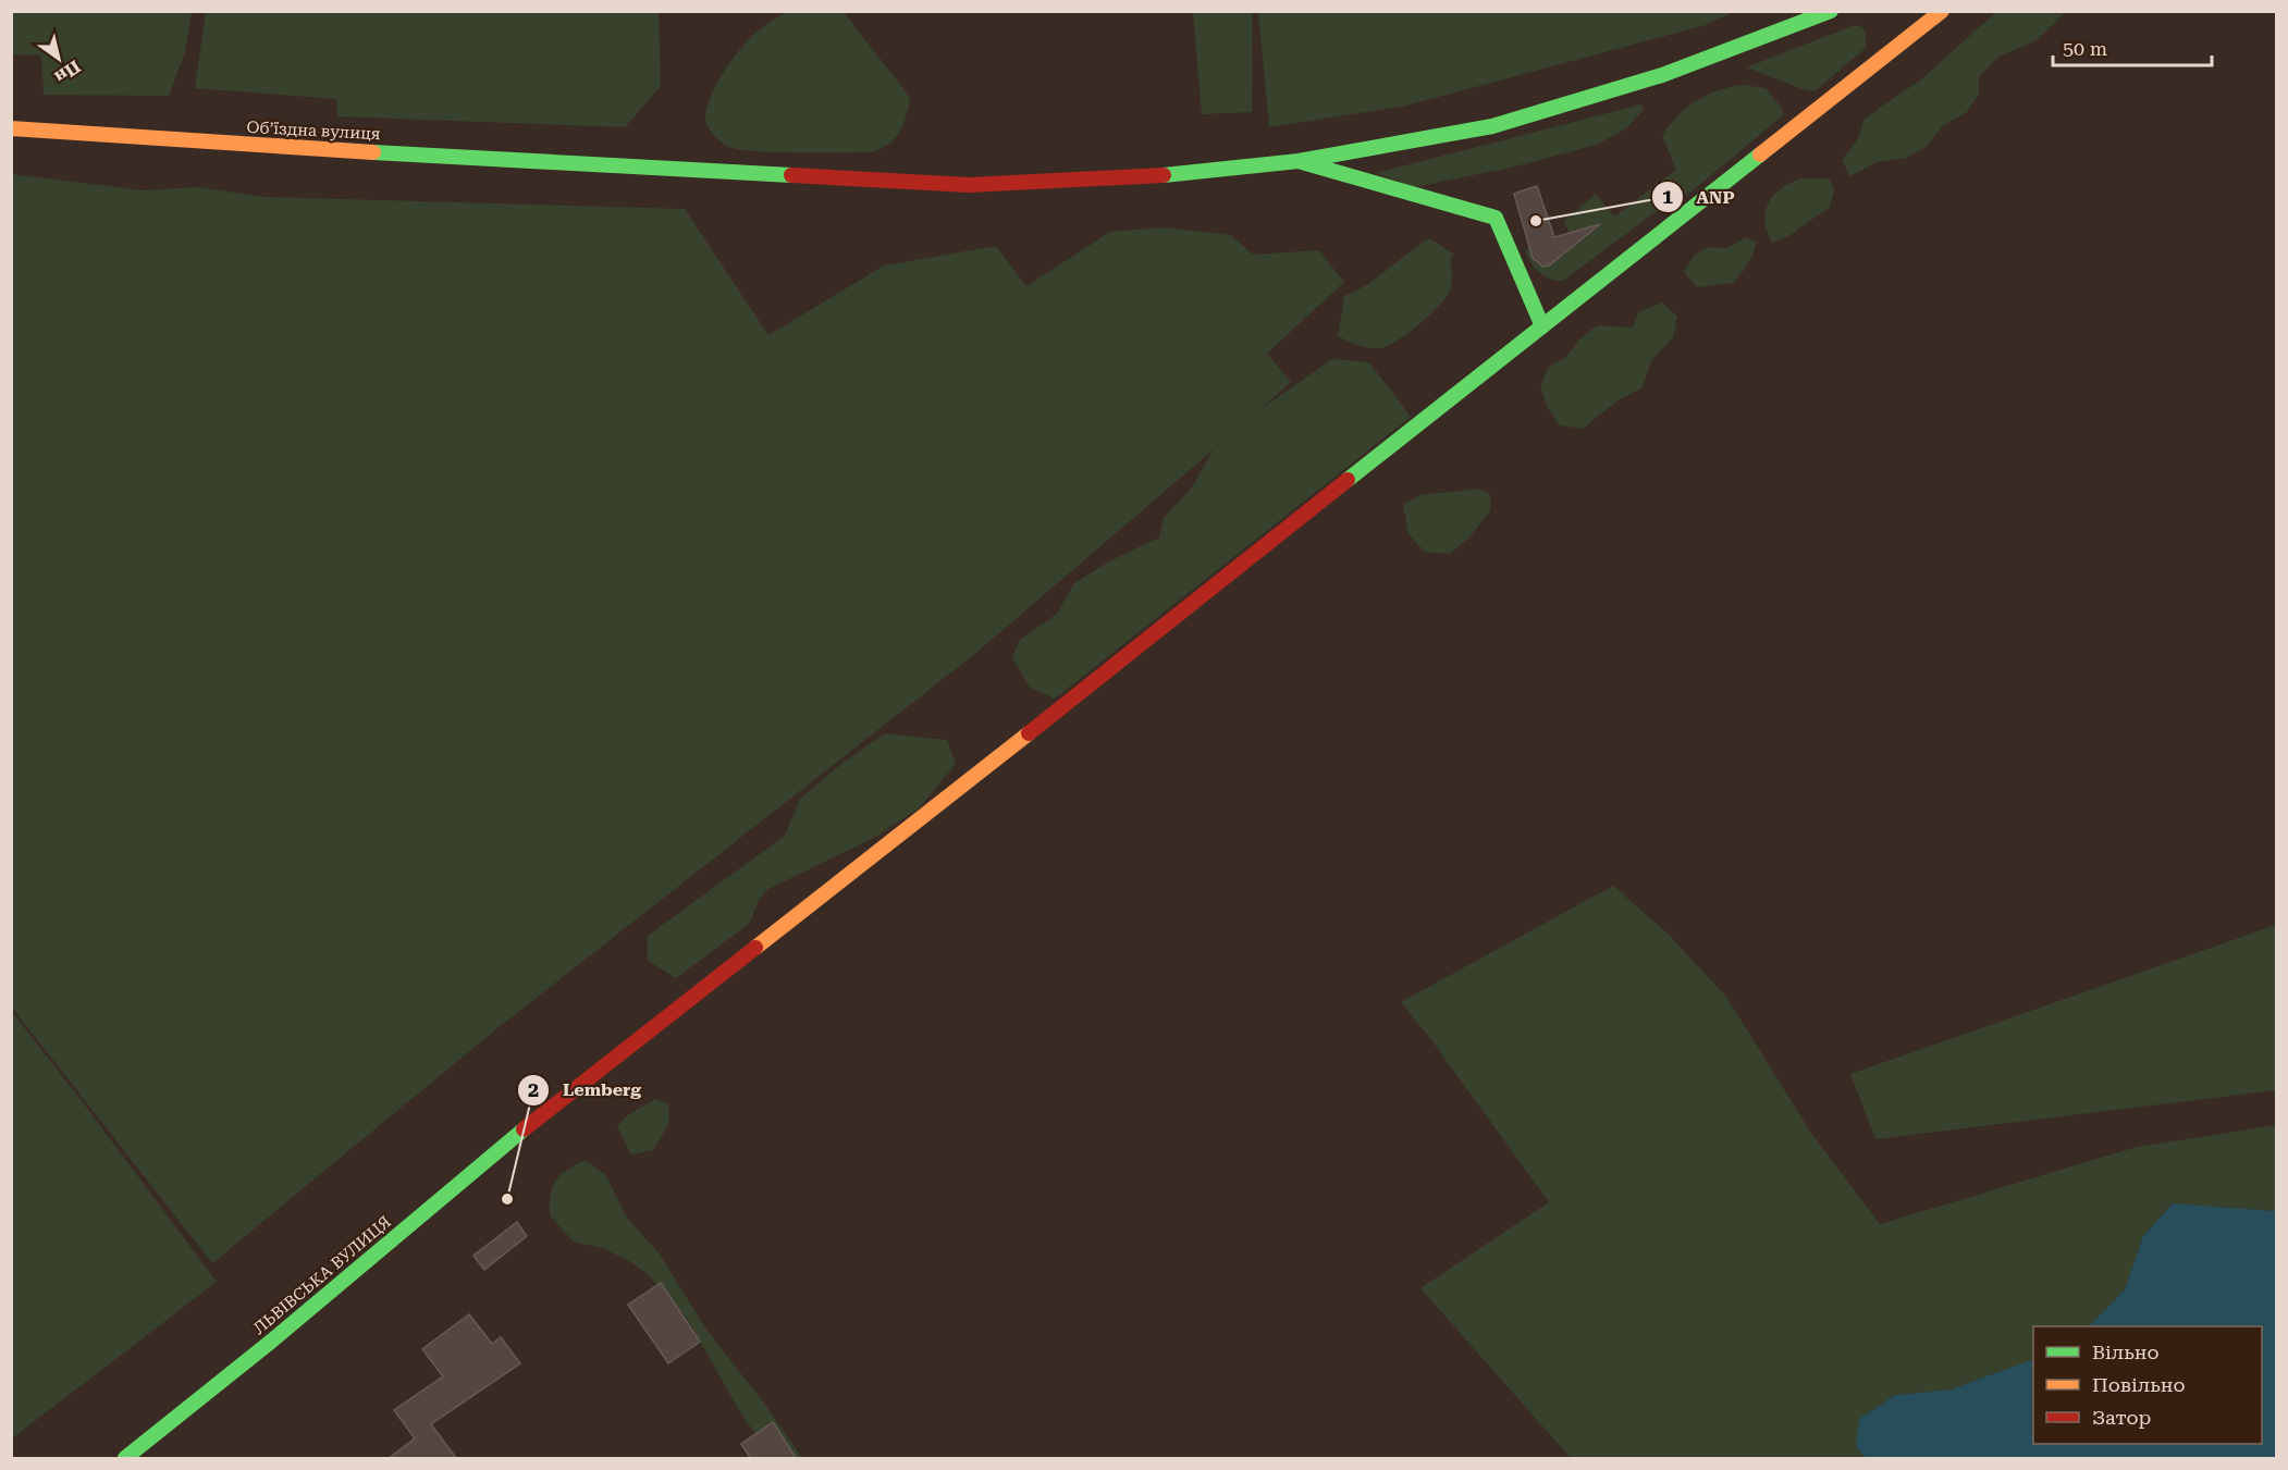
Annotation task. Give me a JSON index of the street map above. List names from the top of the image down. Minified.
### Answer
{"streets":{"main road":["Обʼїздна вулиця","ЛЬВІВСЬКА ВУЛИЦЯ"]},"places":["ANP","Lemberg"],"legend":["Вільно","Повільно","Затор"],"scale_bar":"50 m","north":"bottom right"}
